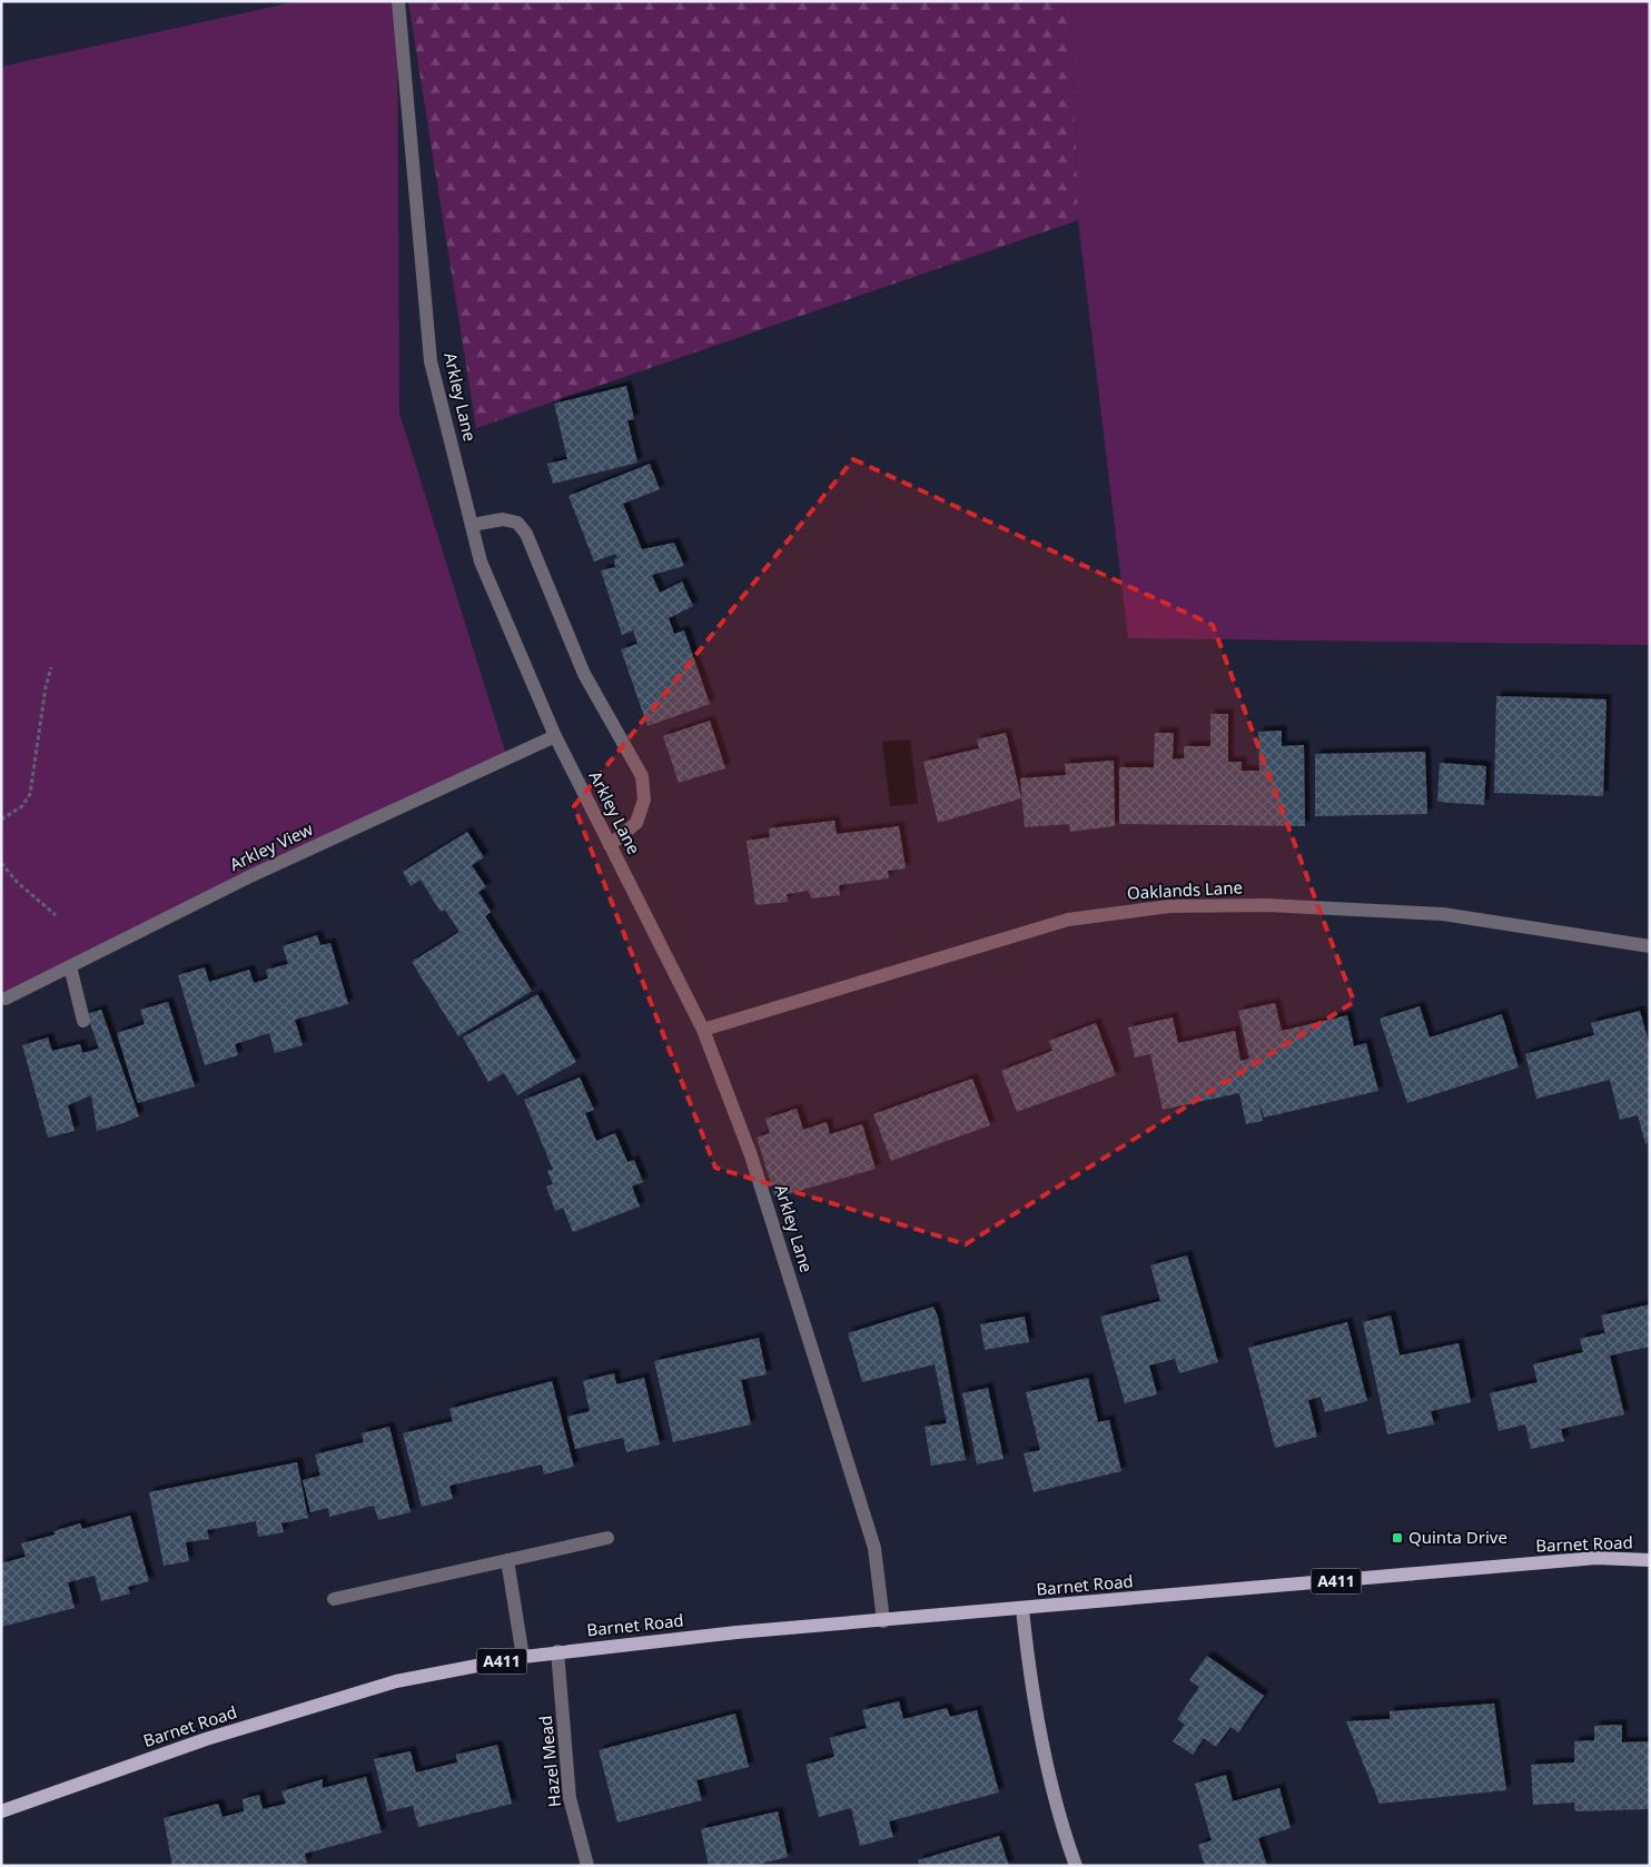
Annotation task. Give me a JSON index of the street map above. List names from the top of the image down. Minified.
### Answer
{"streets":{"main road":["Barnet Road","A411"],"street":["Arkley Lane","Arkley View","Oaklands Lane","Hazel Mead"]},"crossings":[["Arkley Lane","Arkley View"],["Arkley Lane","Oaklands Lane"],["Arkley Lane","Barnet Road"],["Barnet Road","Hazel Mead"]],"places":{"transit":["Quinta Drive"]}}
